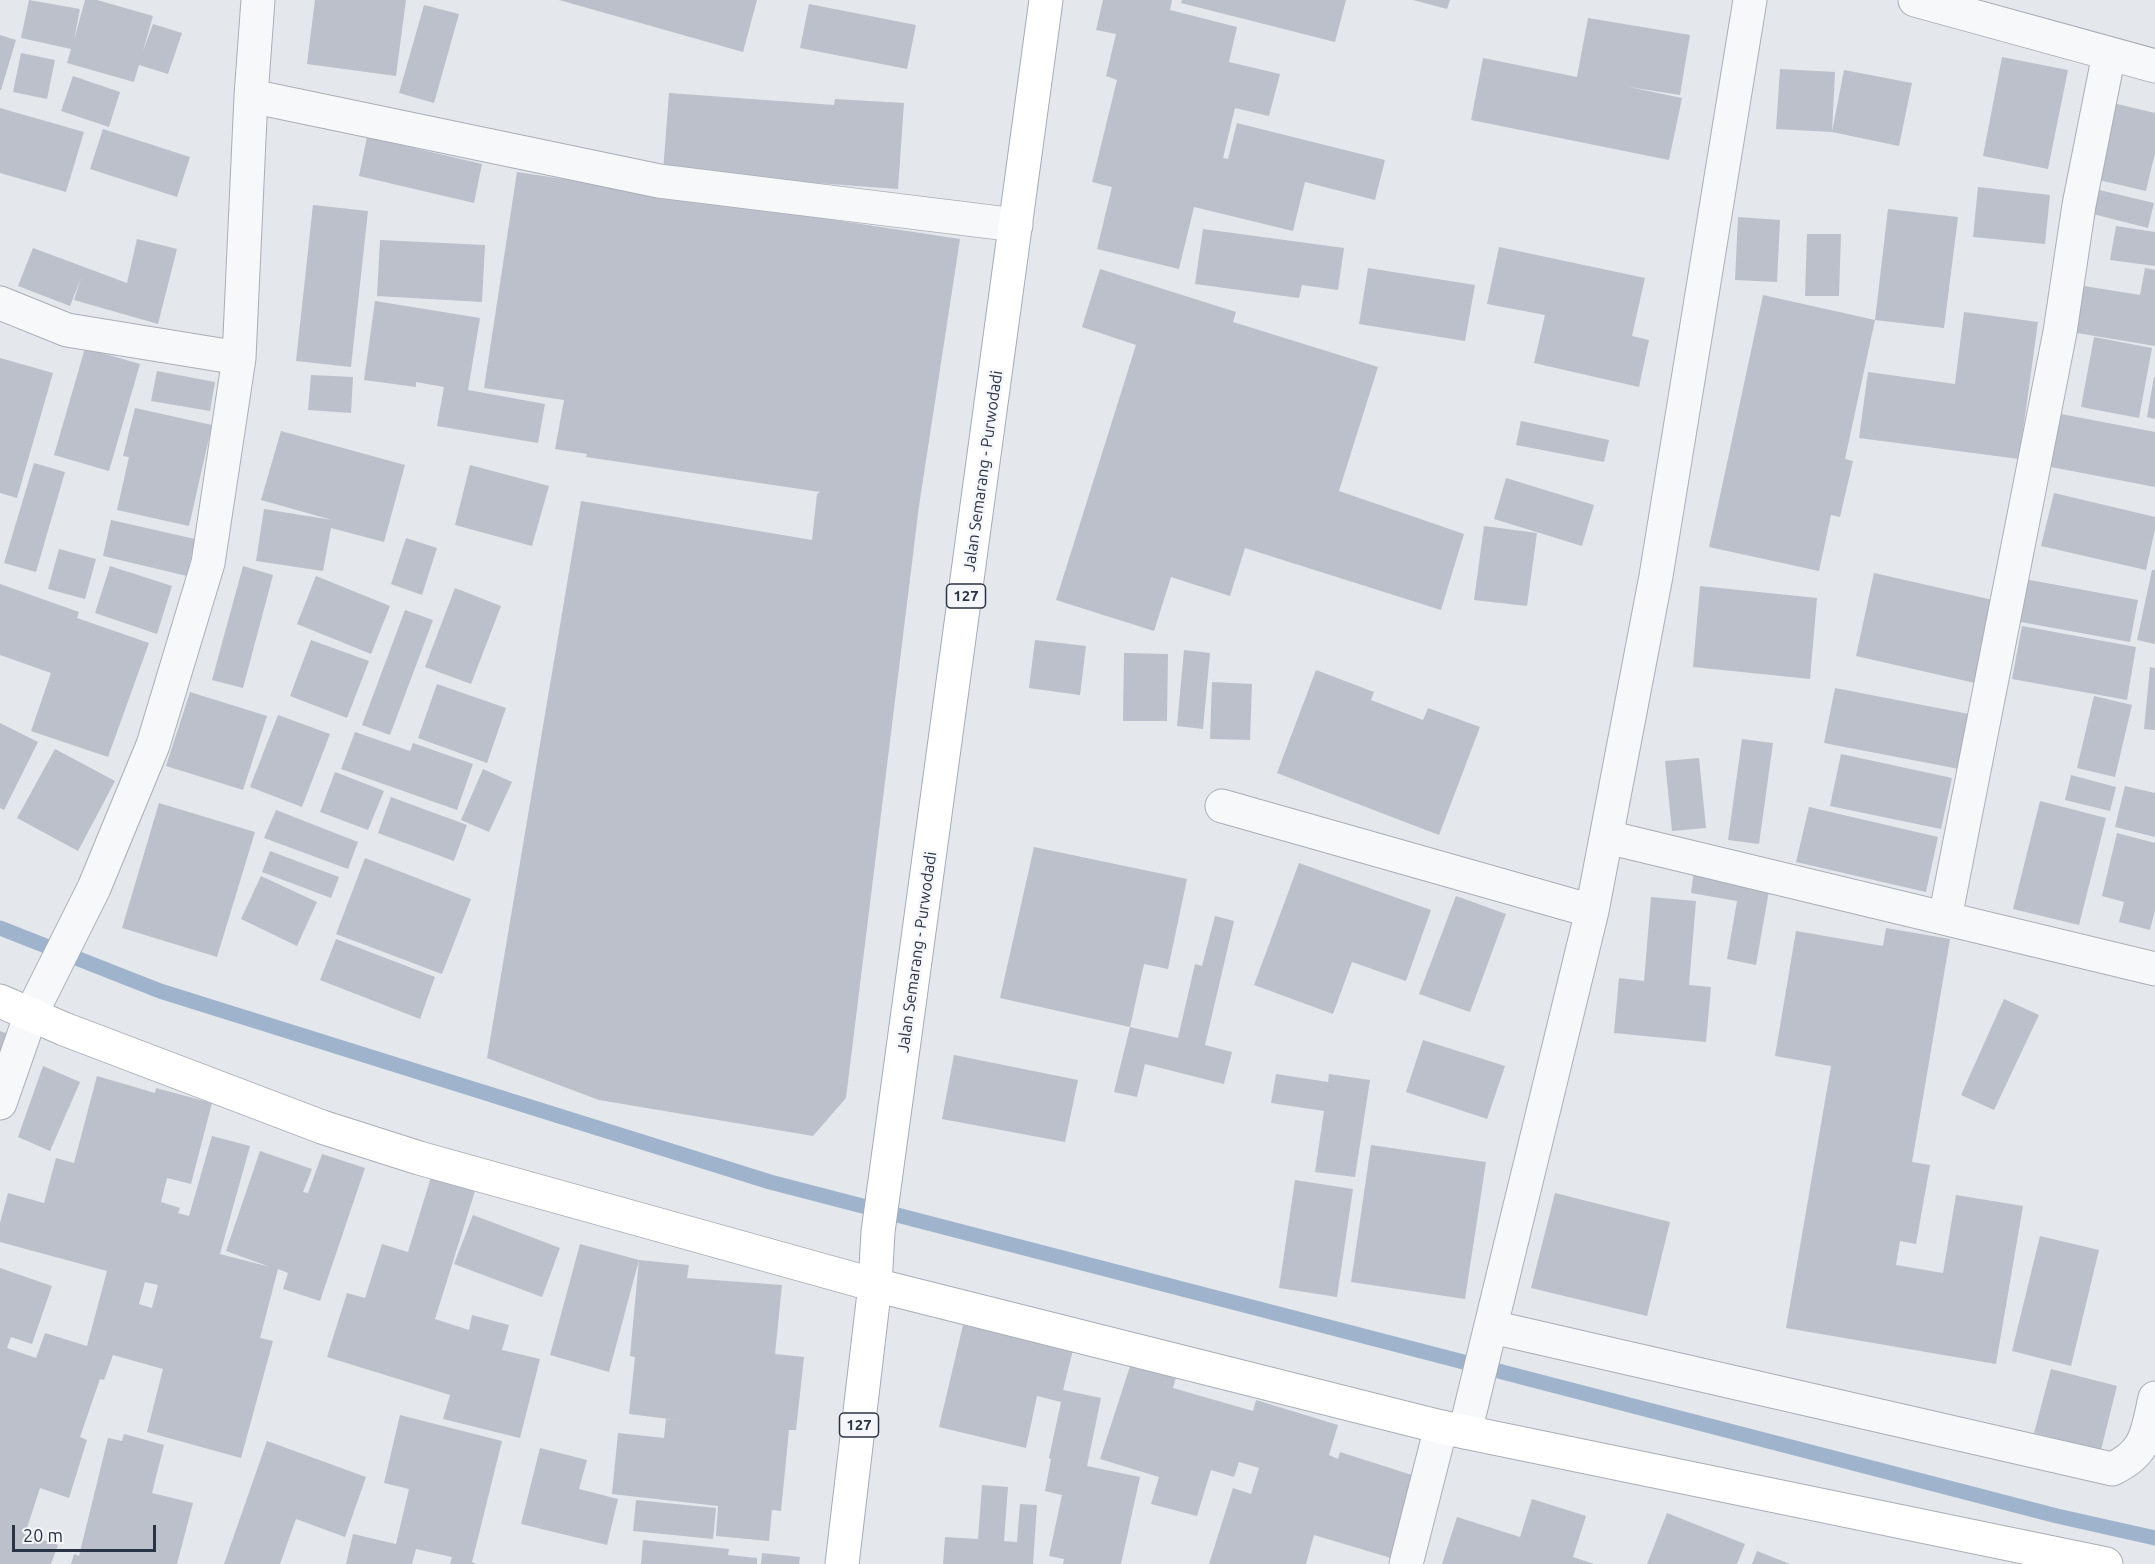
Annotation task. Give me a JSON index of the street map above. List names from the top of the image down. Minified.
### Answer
{"streets":{"main road":["Jalan Semarang - Purwodadi","127"]},"crossings":[["Jalan Semarang - Purwodadi","127"]],"scale_bar":"20 m"}
